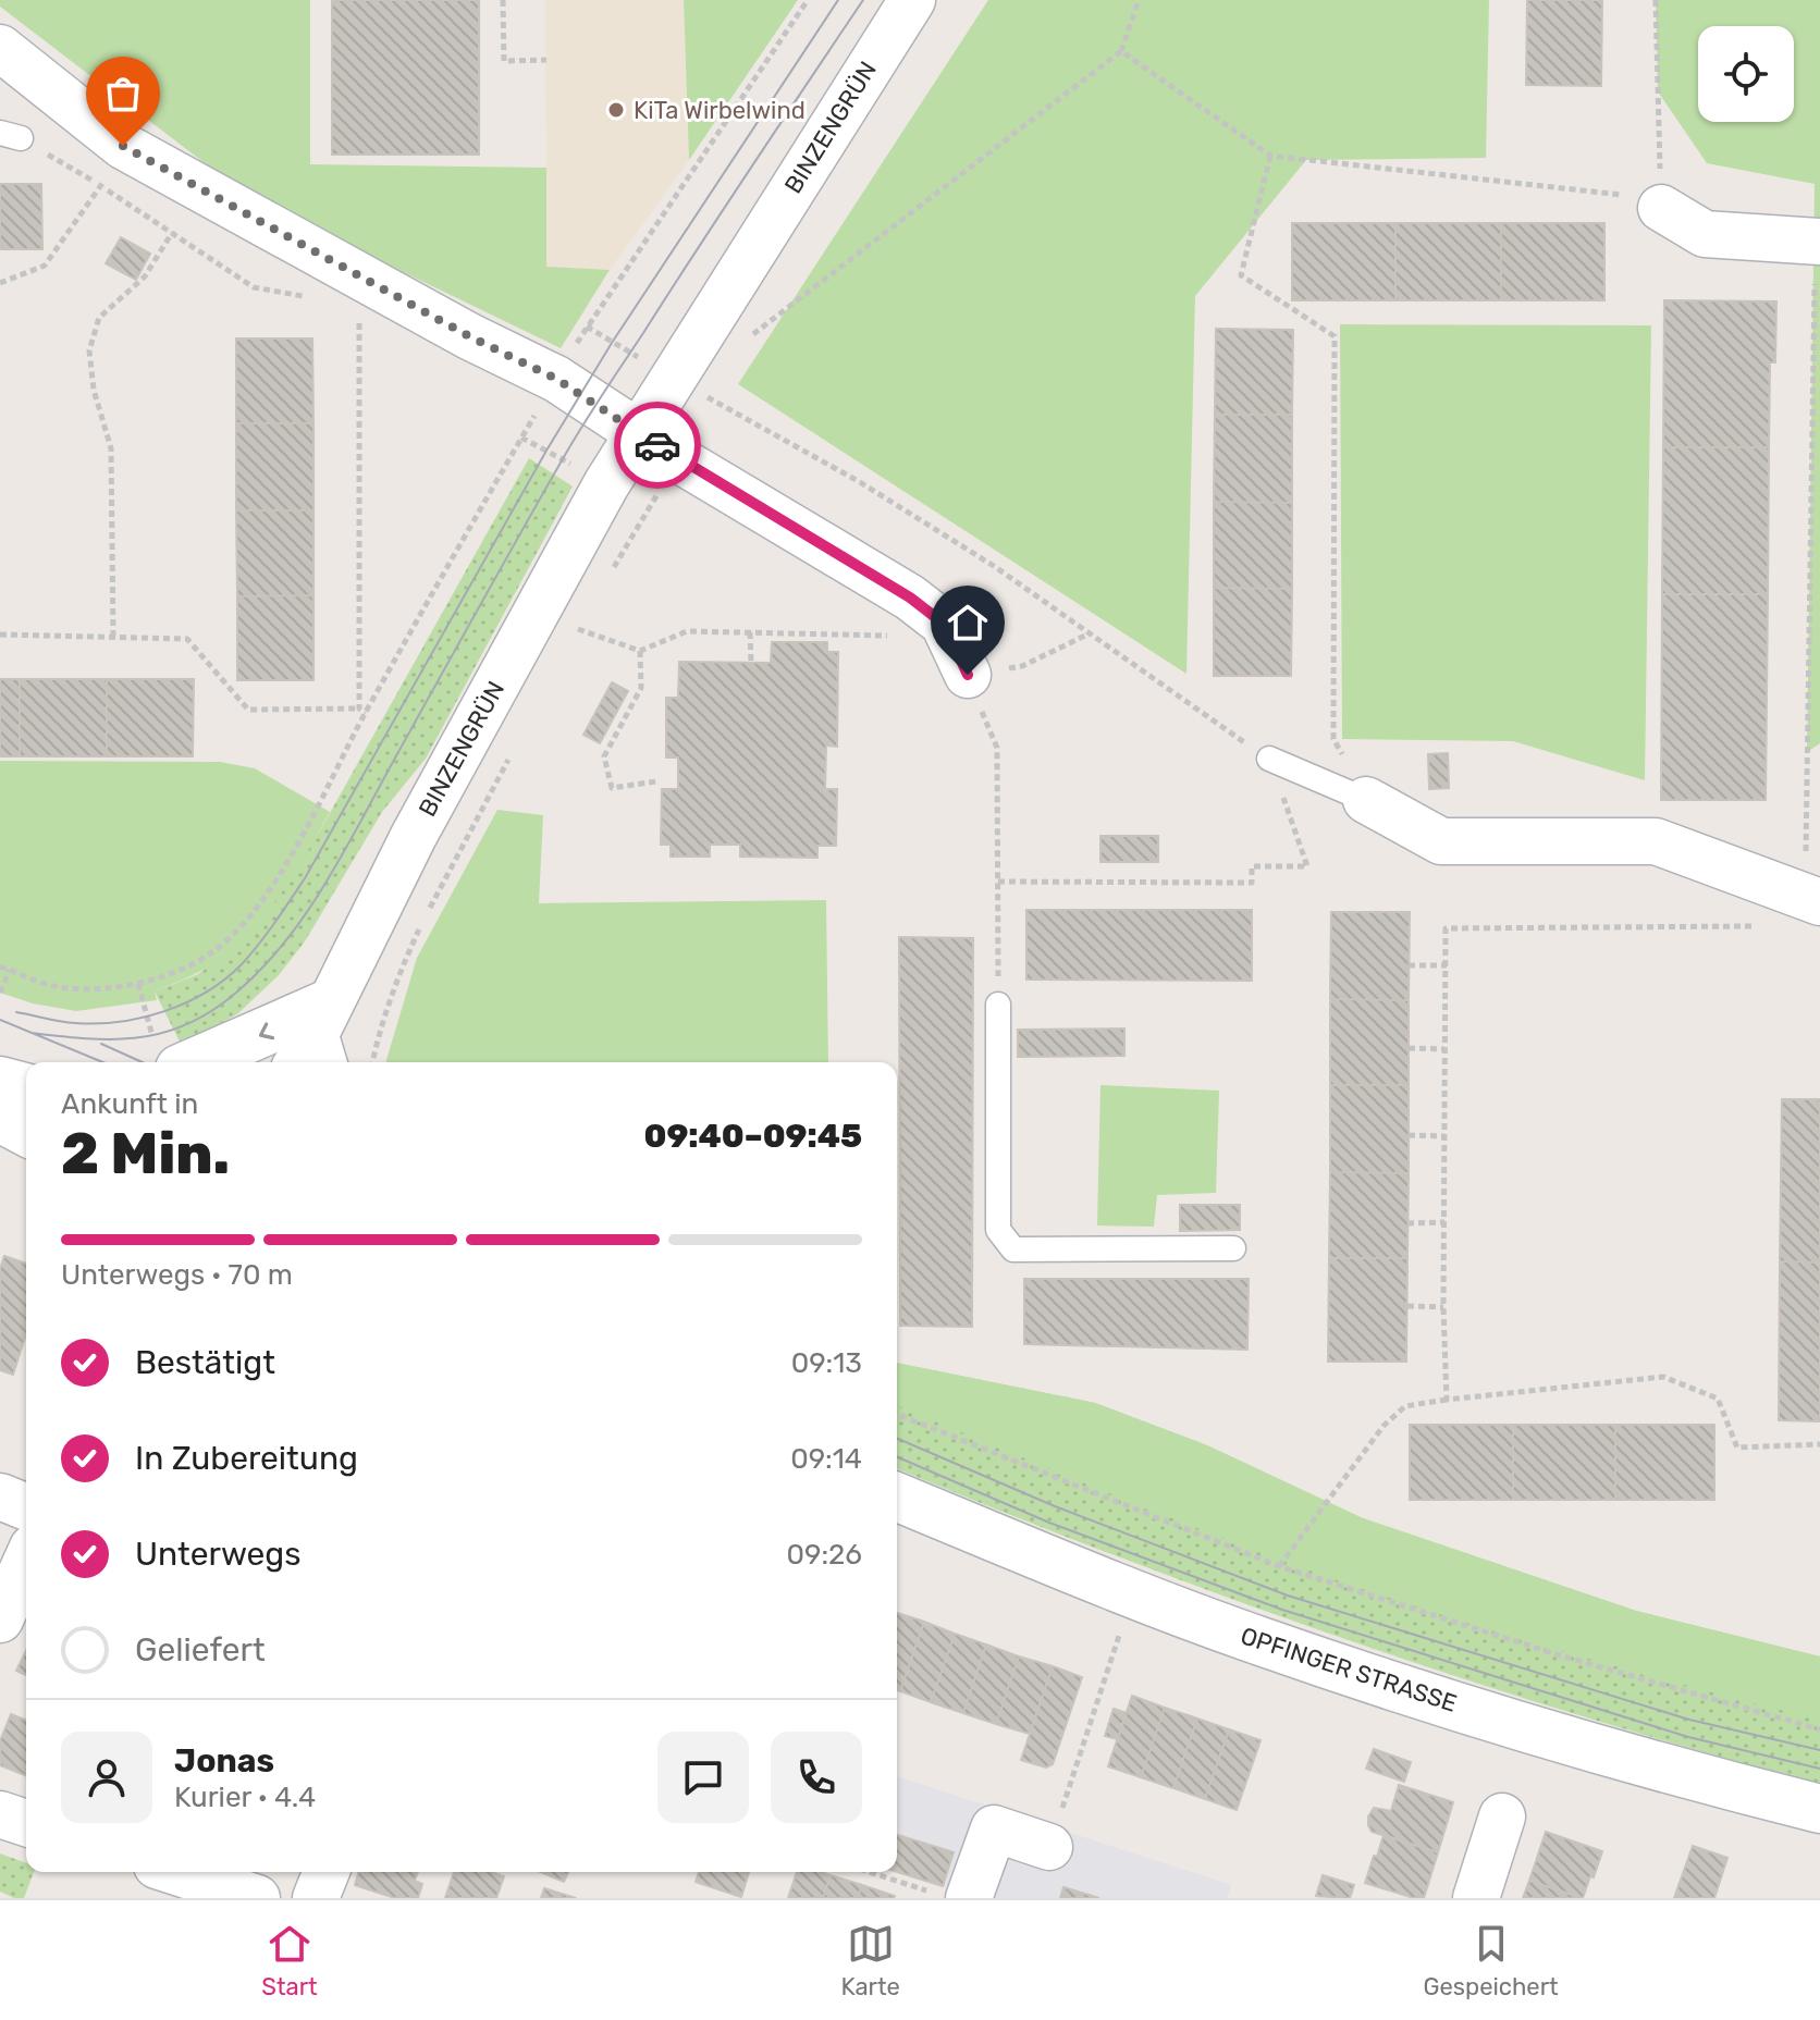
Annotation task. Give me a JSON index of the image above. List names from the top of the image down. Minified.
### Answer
{"streets":{"street":["BINZENGRÜN","OPFINGER STRASSE"]},"places":["KiTa Wirbelwind"],"page":{"heading":["2 Min.","Ankunft in","09:40–09:45"],"panel":["Jonas","Kurier · 4.4"],"bar":"Unterwegs · 70 m","list":[["Bestätigt","09:13"],["In Zubereitung","09:14"],["Unterwegs","09:26"],"Geliefert"],"tabs":["Start","Karte","Gespeichert"]}}
